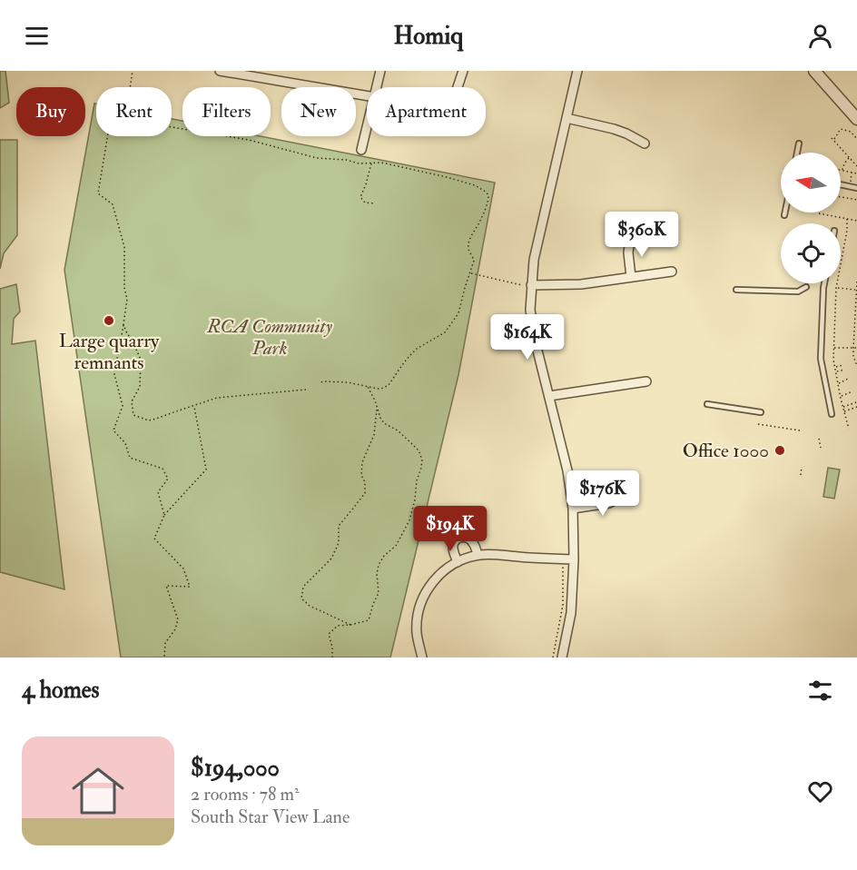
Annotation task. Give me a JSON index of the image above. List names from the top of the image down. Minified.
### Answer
{"parks":["RCA Community Park"],"places":["Large quarry remnants","Office 1000"],"north":"left","page":{"header":"Homiq","chip":["Buy","Rent","Filters","New","Apartment"],"price":["$360K","$164K","$176K","$194K"],"heading":"4 homes","list":[{"name":"$194,000","note":"2 rooms · 78 m² · South Star View Lane"}]}}
